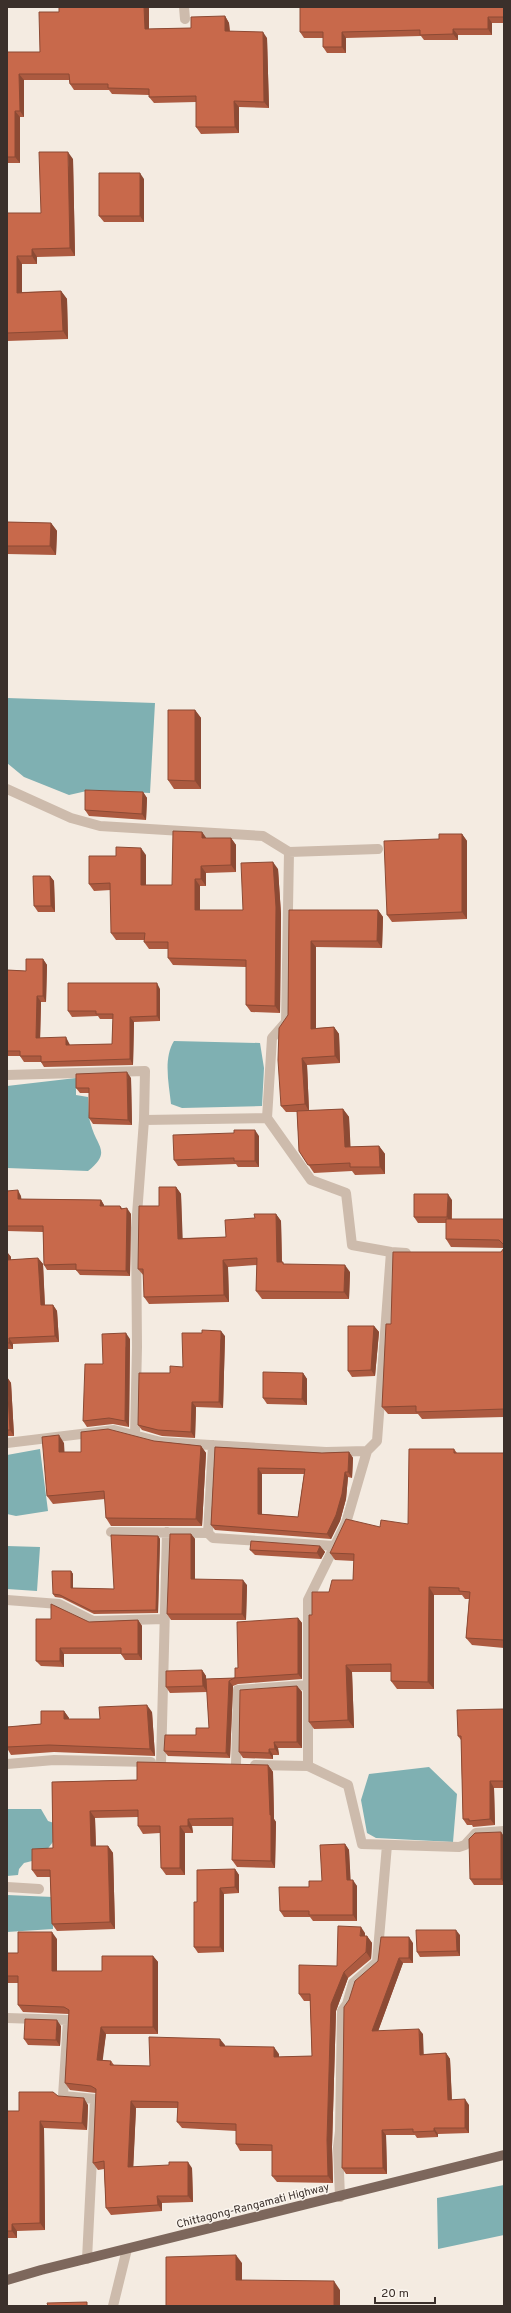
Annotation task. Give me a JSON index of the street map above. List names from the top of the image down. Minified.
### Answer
{"streets":{"main road":["Chittagong-Rangamati Highway"]},"scale_bar":"20 m"}
